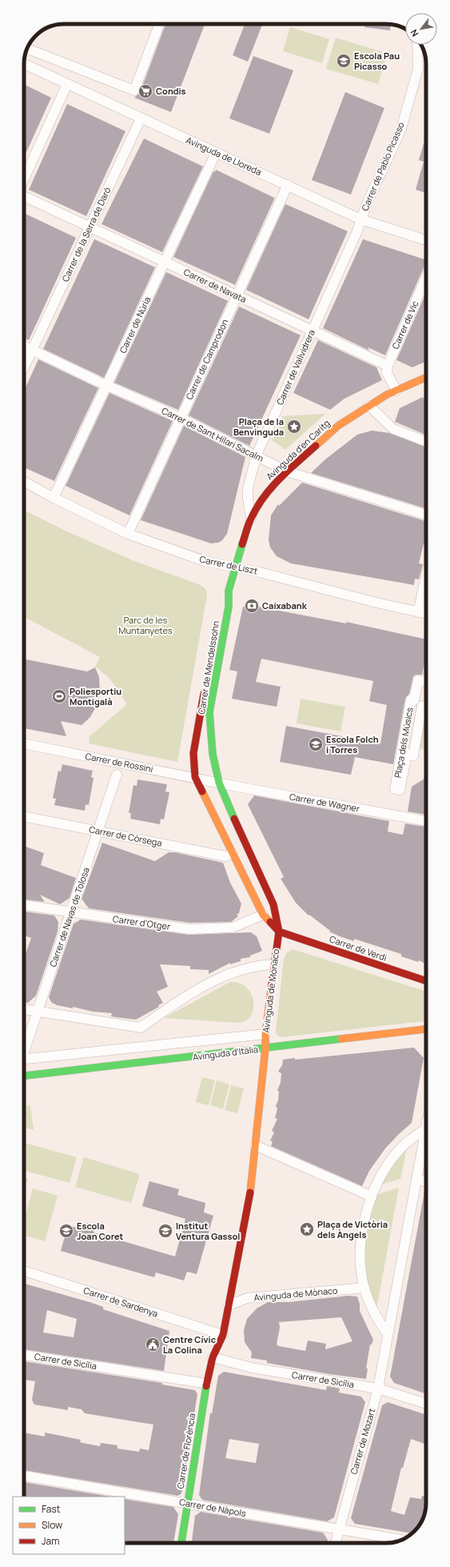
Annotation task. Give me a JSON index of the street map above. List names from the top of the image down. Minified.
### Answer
{"streets":{"street":["Avinguda de Lloreda","Carrer de Pablo Picasso","Carrer de la Serra de Daró","Carrer de Navata","Carrer de Núria","Carrer de Vic","Carrer de Camprodon","Carrer de Vallvidrera","Carrer de Sant Hilari Sacalm","Avinguda d'en Caritg","Carrer de Liszt","Carrer de Mendelssohn","Plaça dels Músics","Carrer de Rossini","Carrer de Wagner","Carrer de Còrsega","Carrer de Navas de Tolosa","Carrer d'Otger","Carrer de Verdi","Avinguda de Mònaco","Avinguda d'Itàlia","Carrer de Sardenya","Carrer de Sicília","Carrer de Mozart","Carrer de Florència","Carrer de Nàpols"]},"crossings":[["Avinguda de Lloreda","Carrer de Pablo Picasso"],["Avinguda de Lloreda","Carrer de la Serra de Daró"],["Avinguda de Lloreda","Carrer de Núria"],["Avinguda de Lloreda","Carrer de Camprodon"],["Avinguda de Lloreda","Carrer de Vallvidrera"],["Carrer de Pablo Picasso","Carrer de Vallvidrera"],["Carrer de la Serra de Daró","Carrer de Navata"],["Carrer de la Serra de Daró","Carrer de Sant Hilari Sacalm"],["Carrer de Navata","Carrer de Núria"],["Carrer de Navata","Carrer de Vic"],["Carrer de Navata","Carrer de Camprodon"],["Carrer de Navata","Carrer de Vallvidrera"],["Carrer de Núria","Carrer de Sant Hilari Sacalm"],["Carrer de Núria","Carrer de Liszt"],["Carrer de Camprodon","Carrer de Sant Hilari Sacalm"],["Carrer de Camprodon","Carrer de Liszt"],["Carrer de Vallvidrera","Carrer de Sant Hilari Sacalm"],["Carrer de Vallvidrera","Avinguda d'en Caritg"],["Carrer de Sant Hilari Sacalm","Avinguda d'en Caritg"],["Avinguda d'en Caritg","Carrer de Liszt"],["Avinguda d'en Caritg","Carrer de Mendelssohn"],["Carrer de Liszt","Carrer de Mendelssohn"],["Carrer de Mendelssohn","Carrer de Rossini"],["Carrer de Mendelssohn","Carrer de Wagner"],["Carrer de Mendelssohn","Avinguda de Mònaco"],["Carrer de Rossini","Carrer de Wagner"],["Carrer de Rossini","Avinguda de Mònaco"],["Carrer de Wagner","Avinguda de Mònaco"],["Carrer de Còrsega","Carrer de Navas de Tolosa"],["Carrer de Còrsega","Avinguda de Mònaco"],["Carrer de Navas de Tolosa","Carrer d'Otger"],["Carrer de Verdi","Avinguda de Mònaco"],["Avinguda de Mònaco","Avinguda d'Itàlia"],["Avinguda de Mònaco","Carrer de Sardenya"],["Avinguda de Mònaco","Carrer de Sicília"],["Avinguda de Mònaco","Carrer de Florència"],["Carrer de Sicília","Carrer de Mozart"],["Carrer de Sicília","Carrer de Florència"],["Carrer de Mozart","Carrer de Nàpols"],["Carrer de Florència","Carrer de Nàpols"]],"parks":["Parc de les Muntanyetes"],"places":{"school or university":["Escola Pau Picasso","Escola Folch i Torres","Escola Joan Coret","Institut Ventura Gassol"],"supermarket":["Condis"],"place":["Plaça de la Benvinguda","Plaça de Victòria dels Àngels"],"bank":["Caixabank"],"sports":["Poliesportiu Montigalà"],"public building":["Centre Cívic La Colina"]},"legend":["Fast","Slow","Jam"],"north":"bottom left"}
